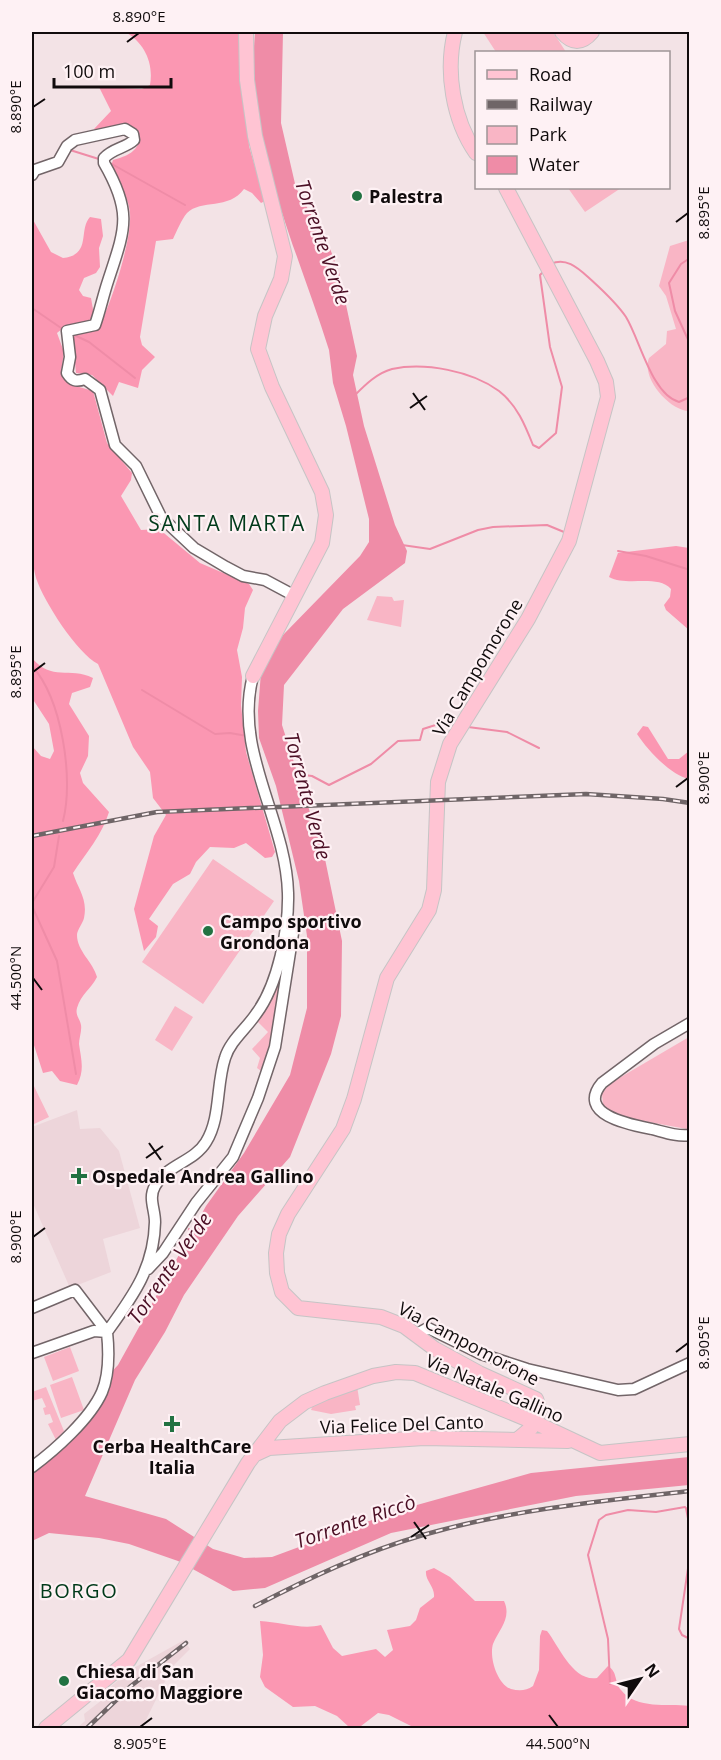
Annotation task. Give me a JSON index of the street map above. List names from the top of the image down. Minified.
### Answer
{"streets":{"main road":["Via Campomorone","Via Natale Gallino","Via Felice Del Canto"]},"crossings":[["Via Campomorone","Via Natale Gallino"],["Via Natale Gallino","Via Felice Del Canto"]],"districts":["SANTA MARTA","BORGO"],"water":["Torrente Verde","Torrente Riccò"],"places":{"other":["Palestra","Campo sportivo Grondona","Chiesa di San Giacomo Maggiore"],"health":["Ospedale Andrea Gallino","Cerba HealthCare Italia"]},"legend":["Road","Railway","Park","Water"],"scale_bar":"100 m","north":"top right","coordinates":["8.890°E","8.895°E","8.900°E","44.500°N","8.905°E"]}
